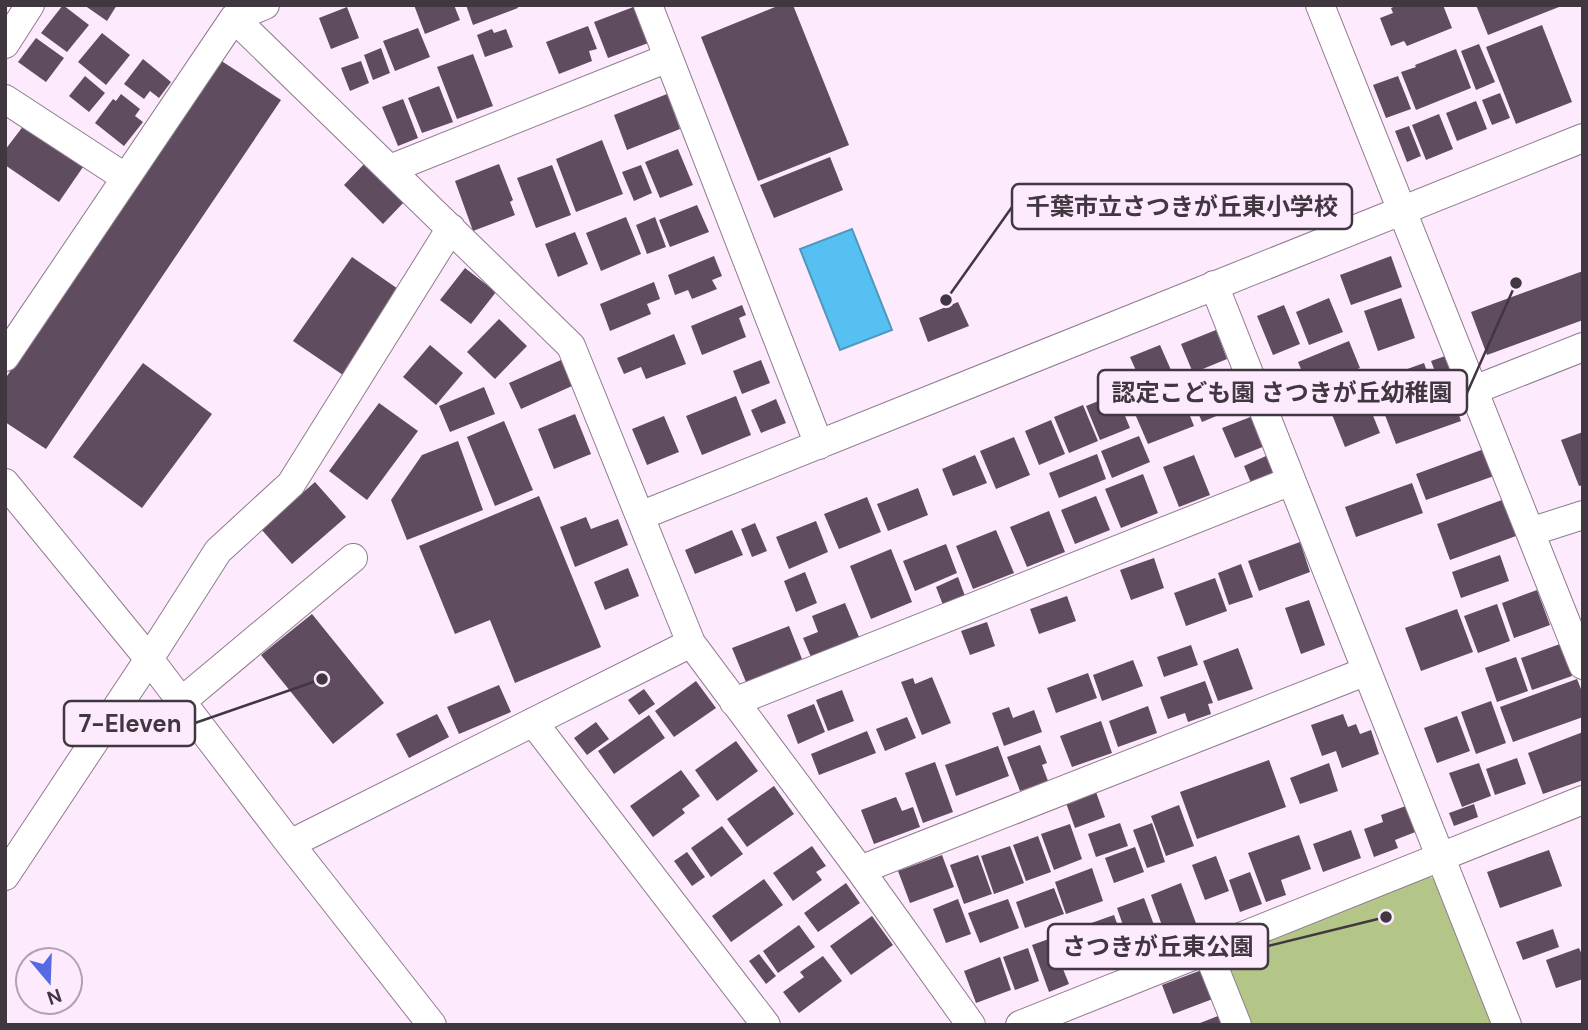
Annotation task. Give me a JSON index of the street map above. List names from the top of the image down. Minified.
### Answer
{"places":["認定こども園 さつきが丘幼稚園","千葉市立さつきが丘東小学校","7-Eleven","さつきが丘東公園"],"north":"bottom"}
